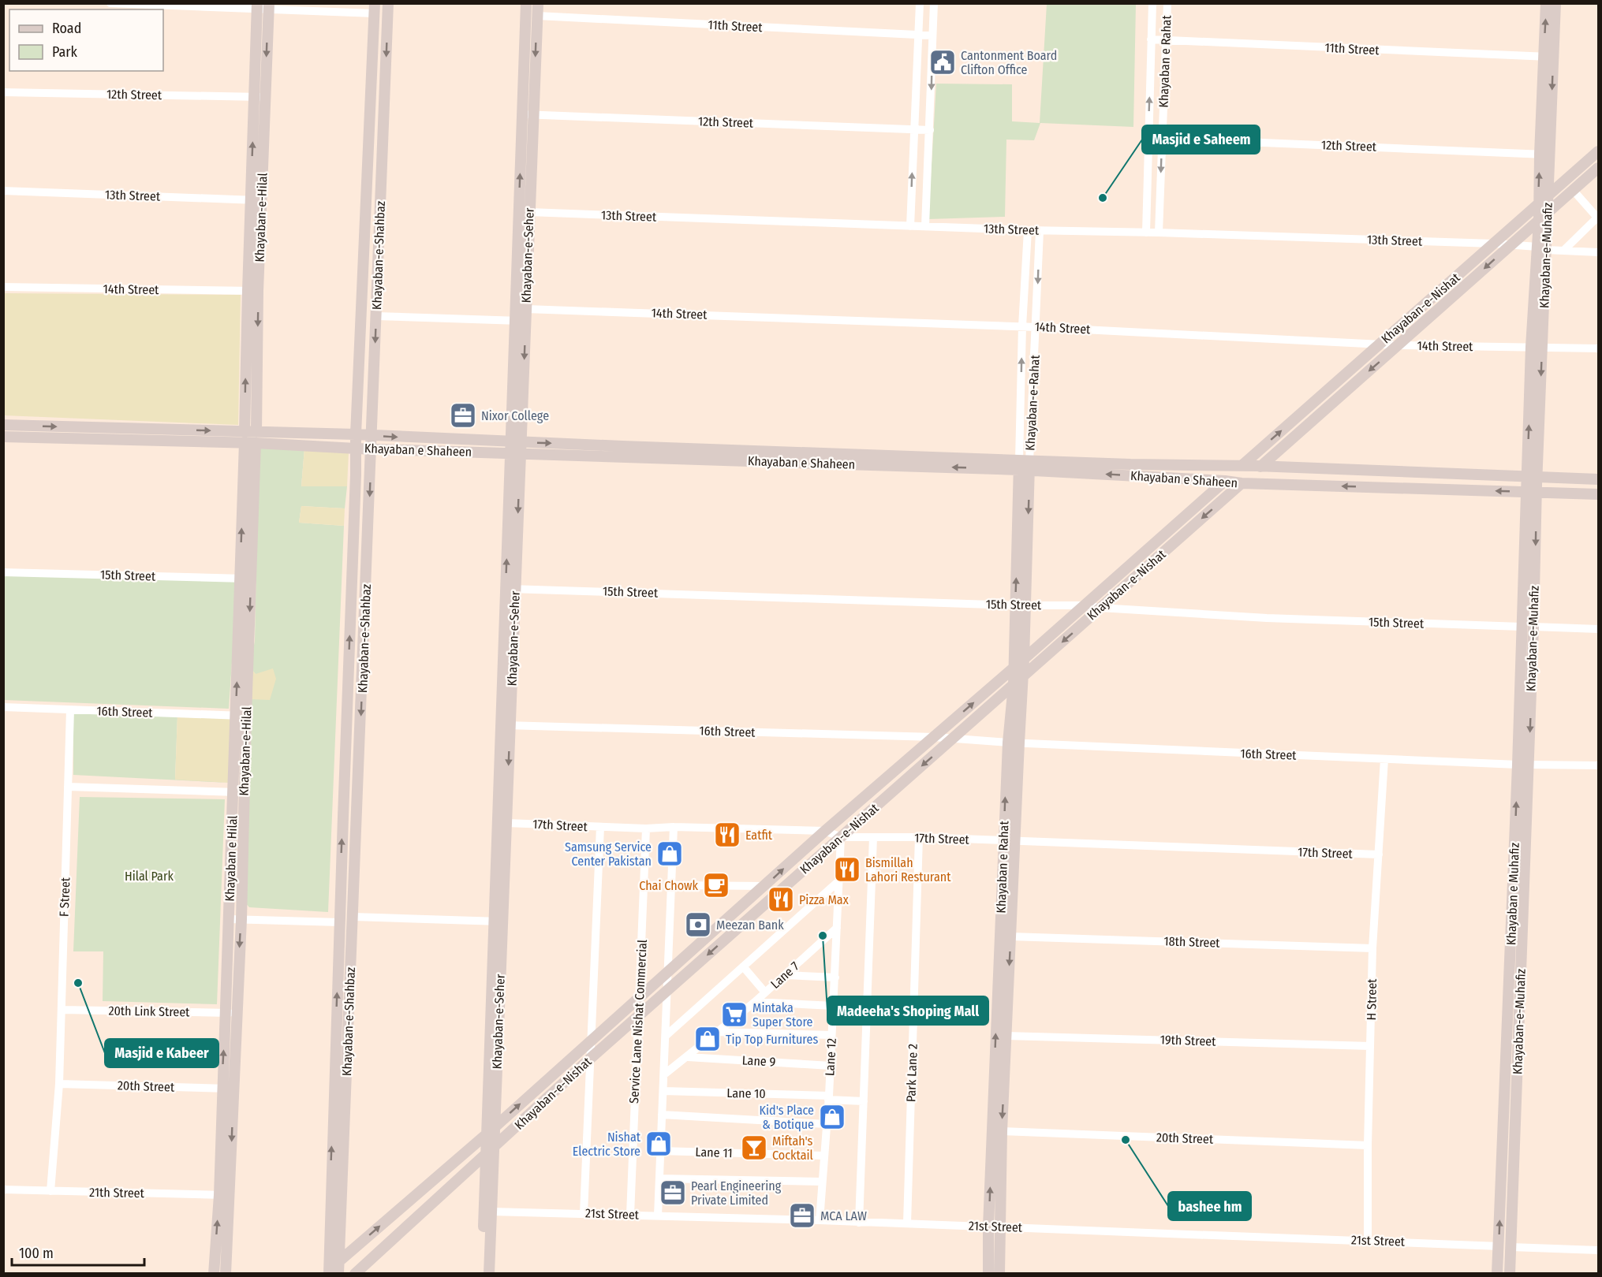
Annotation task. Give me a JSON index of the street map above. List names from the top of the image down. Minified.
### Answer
{"streets":{"street":["11th Street","Khayaban e Rahat","12th Street","13th Street","Khayaban-e-Hilal","Khayaban-e-Shahbaz","Khayaban-e-Seher","Khayaban-e-Muhafiz","14th Street","Khayaban-e-Nishat","Khayaban-e-Rahat","Khayaban e Shaheen","15th Street","16th Street","17th Street","Khayaban e Hilal","Khayaban e Muhafiz","F Street","18th Street","Lane 7","H Street","20th Link Street","Service Lane Nishat Commercial","19th Street","Lane 12","Lane 9","Park Lane 2","20th Street","Lane 10","Lane 11","21th Street","21st Street"]},"crossings":[["11th Street","Khayaban e Rahat"],["11th Street","Khayaban-e-Seher"],["11th Street","Khayaban-e-Muhafiz"],["Khayaban e Rahat","12th Street"],["Khayaban e Rahat","13th Street"],["Khayaban e Rahat","Khayaban-e-Nishat"],["Khayaban e Rahat","Khayaban-e-Rahat"],["Khayaban e Rahat","Khayaban e Shaheen"],["Khayaban e Rahat","15th Street"],["Khayaban e Rahat","16th Street"],["Khayaban e Rahat","17th Street"],["Khayaban e Rahat","18th Street"],["Khayaban e Rahat","19th Street"],["Khayaban e Rahat","20th Street"],["Khayaban e Rahat","21st Street"],["12th Street","Khayaban-e-Hilal"],["12th Street","Khayaban-e-Seher"],["12th Street","Khayaban-e-Muhafiz"],["13th Street","Khayaban-e-Hilal"],["13th Street","Khayaban-e-Seher"],["13th Street","Khayaban-e-Muhafiz"],["13th Street","Khayaban-e-Nishat"],["13th Street","Khayaban-e-Rahat"],["Khayaban-e-Hilal","14th Street"],["Khayaban-e-Hilal","Khayaban e Shaheen"],["Khayaban-e-Hilal","Khayaban e Hilal"],["Khayaban-e-Hilal","20th Link Street"],["Khayaban-e-Hilal","20th Street"],["Khayaban-e-Shahbaz","Khayaban-e-Nishat"],["Khayaban-e-Shahbaz","Khayaban e Shaheen"],["Khayaban-e-Seher","14th Street"],["Khayaban-e-Seher","Khayaban-e-Nishat"],["Khayaban-e-Seher","Khayaban e Shaheen"],["Khayaban-e-Seher","15th Street"],["Khayaban-e-Seher","16th Street"],["Khayaban-e-Seher","17th Street"],["Khayaban-e-Seher","21st Street"],["Khayaban-e-Muhafiz","14th Street"],["Khayaban-e-Muhafiz","Khayaban-e-Nishat"],["Khayaban-e-Muhafiz","Khayaban e Shaheen"],["Khayaban-e-Muhafiz","15th Street"],["Khayaban-e-Muhafiz","16th Street"],["Khayaban-e-Muhafiz","Khayaban e Muhafiz"],["14th Street","Khayaban-e-Nishat"],["14th Street","Khayaban-e-Rahat"],["Khayaban-e-Nishat","Khayaban e Shaheen"],["Khayaban-e-Nishat","15th Street"],["Khayaban-e-Nishat","16th Street"],["Khayaban-e-Nishat","17th Street"],["Khayaban-e-Nishat","Service Lane Nishat Commercial"],["Khayaban-e-Nishat","Lane 12"],["Khayaban-e-Rahat","Khayaban e Shaheen"],["15th Street","Khayaban e Hilal"],["16th Street","Khayaban e Hilal"],["16th Street","F Street"],["16th Street","H Street"],["17th Street","H Street"],["17th Street","Service Lane Nishat Commercial"],["17th Street","Lane 12"],["17th Street","Park Lane 2"],["Khayaban e Hilal","20th Link Street"],["Khayaban e Hilal","20th Street"],["Khayaban e Hilal","21th Street"],["Khayaban e Muhafiz","21st Street"],["F Street","20th Link Street"],["F Street","20th Street"],["F Street","21th Street"],["18th Street","H Street"],["Lane 7","Lane 12"],["Lane 7","Lane 9"],["H Street","19th Street"],["H Street","20th Street"],["H Street","21st Street"],["Service Lane Nishat Commercial","21st Street"],["Lane 12","Lane 9"],["Lane 12","Lane 10"],["Lane 12","Lane 11"],["Lane 12","21st Street"],["Park Lane 2","21st Street"]],"one_way":["Khayaban e Muhafiz"],"parks":["Hilal Park"],"places":{"public building":["Cantonment Board Clifton Office"],"other":["Masjid e Saheem","Madeeha's Shoping Mall","Masjid e Kabeer","bashee hm"],"office":["Nixor College","Pearl Engineering Private Limited","MCA LAW"],"restaurant":["Eatfit","Bismillah Lahori Resturant","Pizza Max"],"shop":["Samsung Service Center Pakistan","Tip Top Furnitures","Kid's Place & Botique","Nishat Electric Store"],"cafe":["Chai Chowk"],"bank":["Meezan Bank"],"supermarket":["Mintaka Super Store"],"bar":["Miftah's Cocktail"]},"legend":["Road","Park"],"scale_bar":"100 m"}
